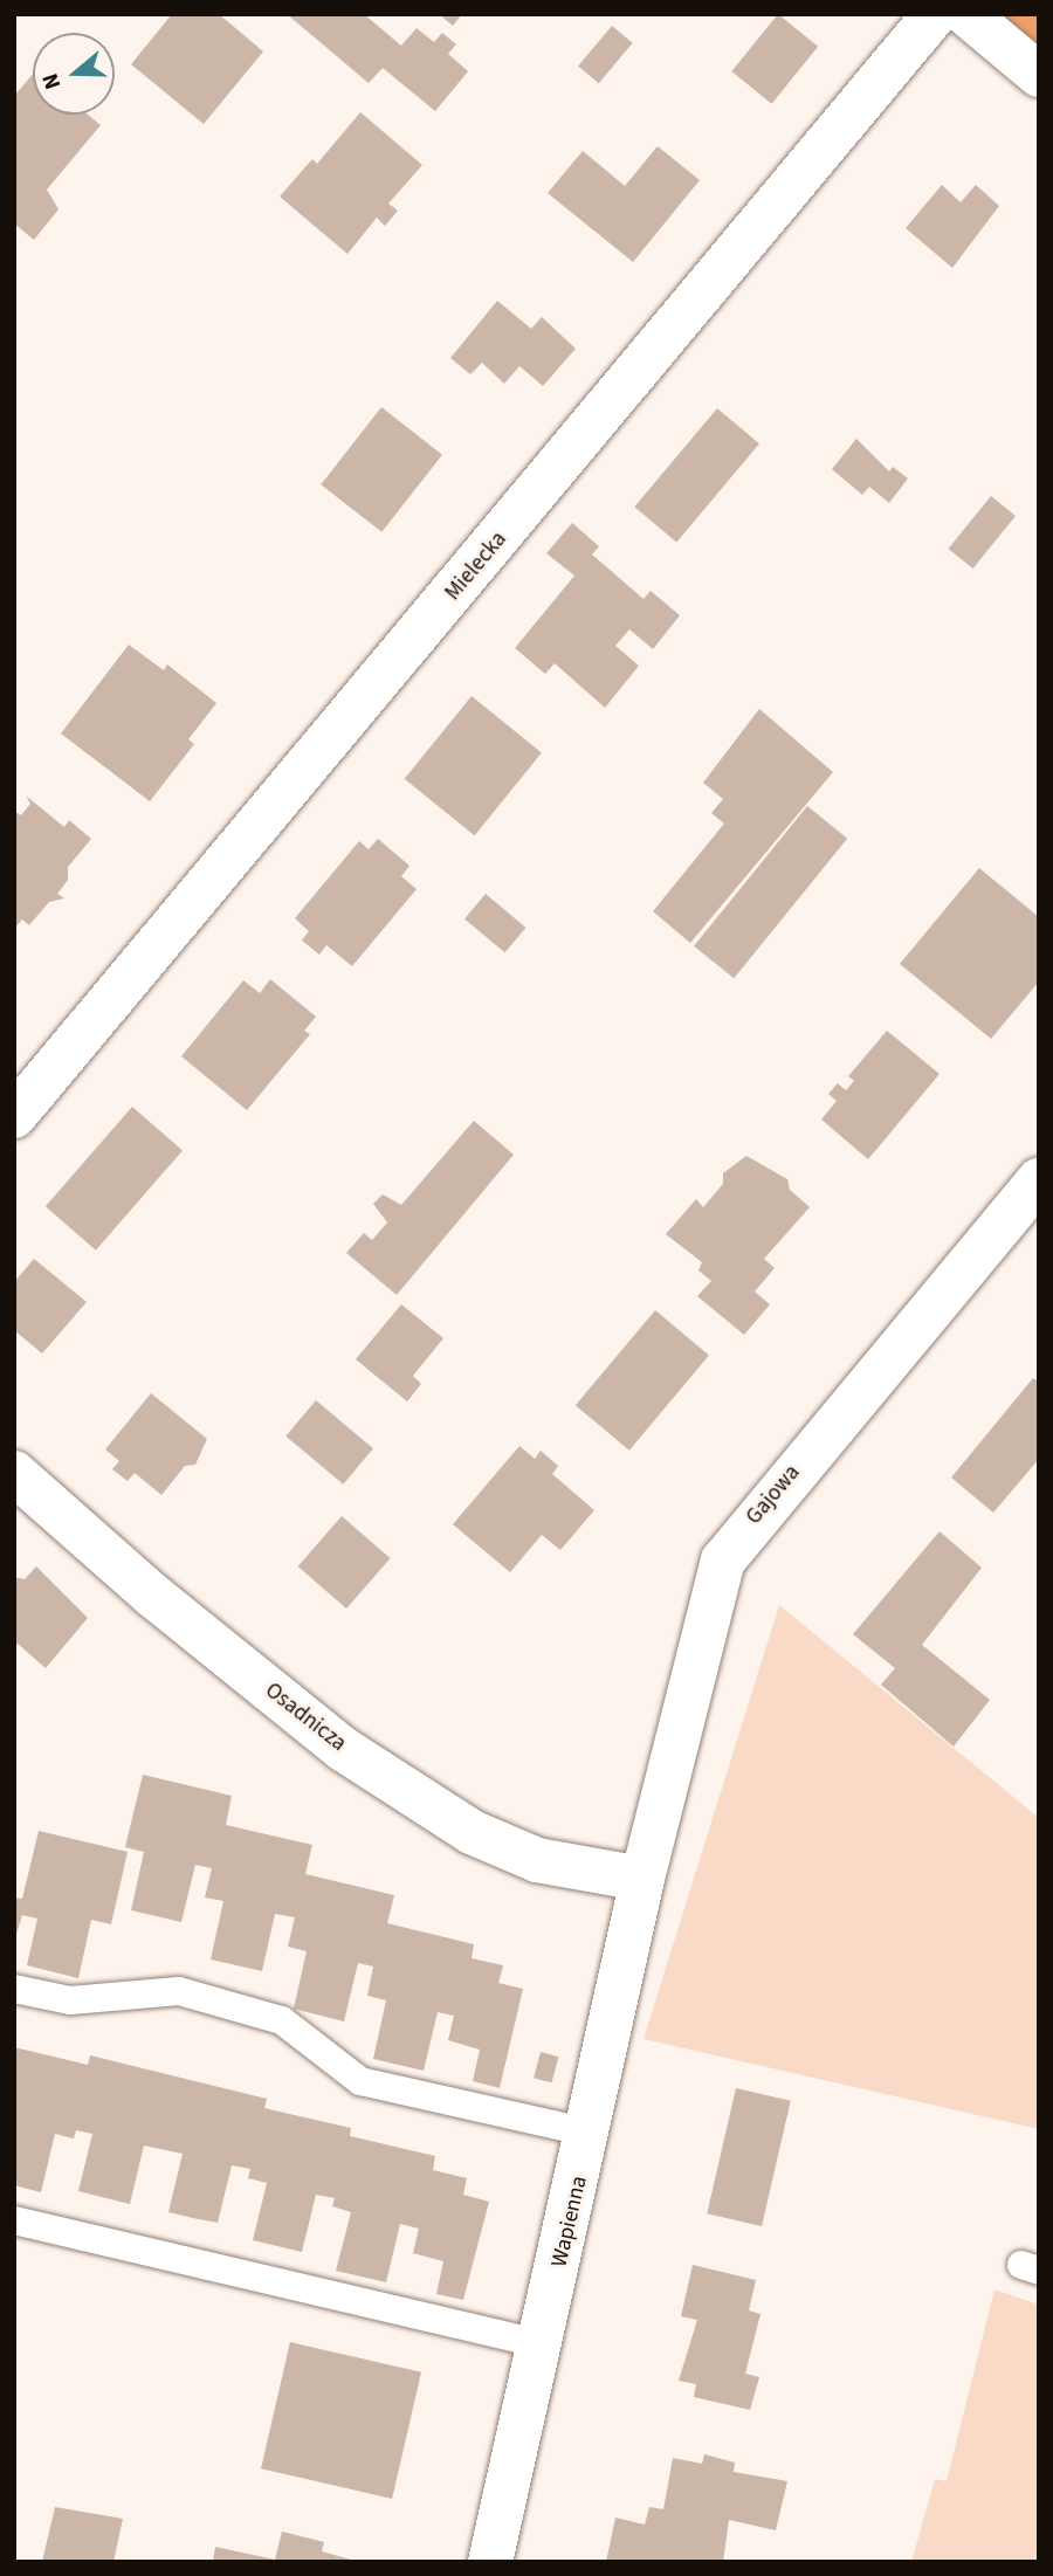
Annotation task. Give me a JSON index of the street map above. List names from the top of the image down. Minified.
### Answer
{"streets":{"street":["Mielecka","Gajowa","Osadnicza","Wapienna"]},"crossings":[["Gajowa","Osadnicza"],["Gajowa","Wapienna"],["Osadnicza","Wapienna"]],"north":"left"}
